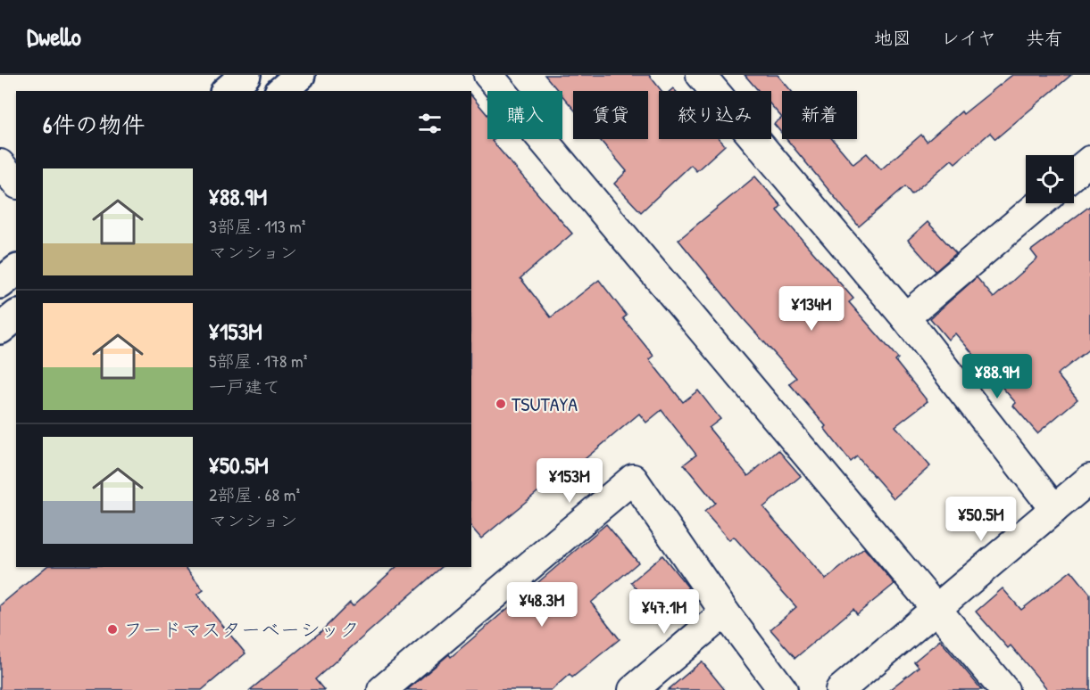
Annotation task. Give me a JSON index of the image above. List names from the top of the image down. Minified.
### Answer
{"places":["TSUTAYA","フードマスターベーシック"],"page":{"header":"Dwello","nav":["地図","レイヤ","共有"],"chip":["購入","賃貸","絞り込み","新着"],"heading":"6件の物件","list":[{"name":"¥88.9M","note":"3部屋 · 113 m² · マンション"},{"name":"¥153M","note":"5部屋 · 178 m² · 一戸建て"},{"name":"¥50.5M","note":"2部屋 · 68 m² · マンション"}],"price":["¥134M","¥88.9M","¥153M","¥50.5M","¥48.3M","¥47.1M"]}}
